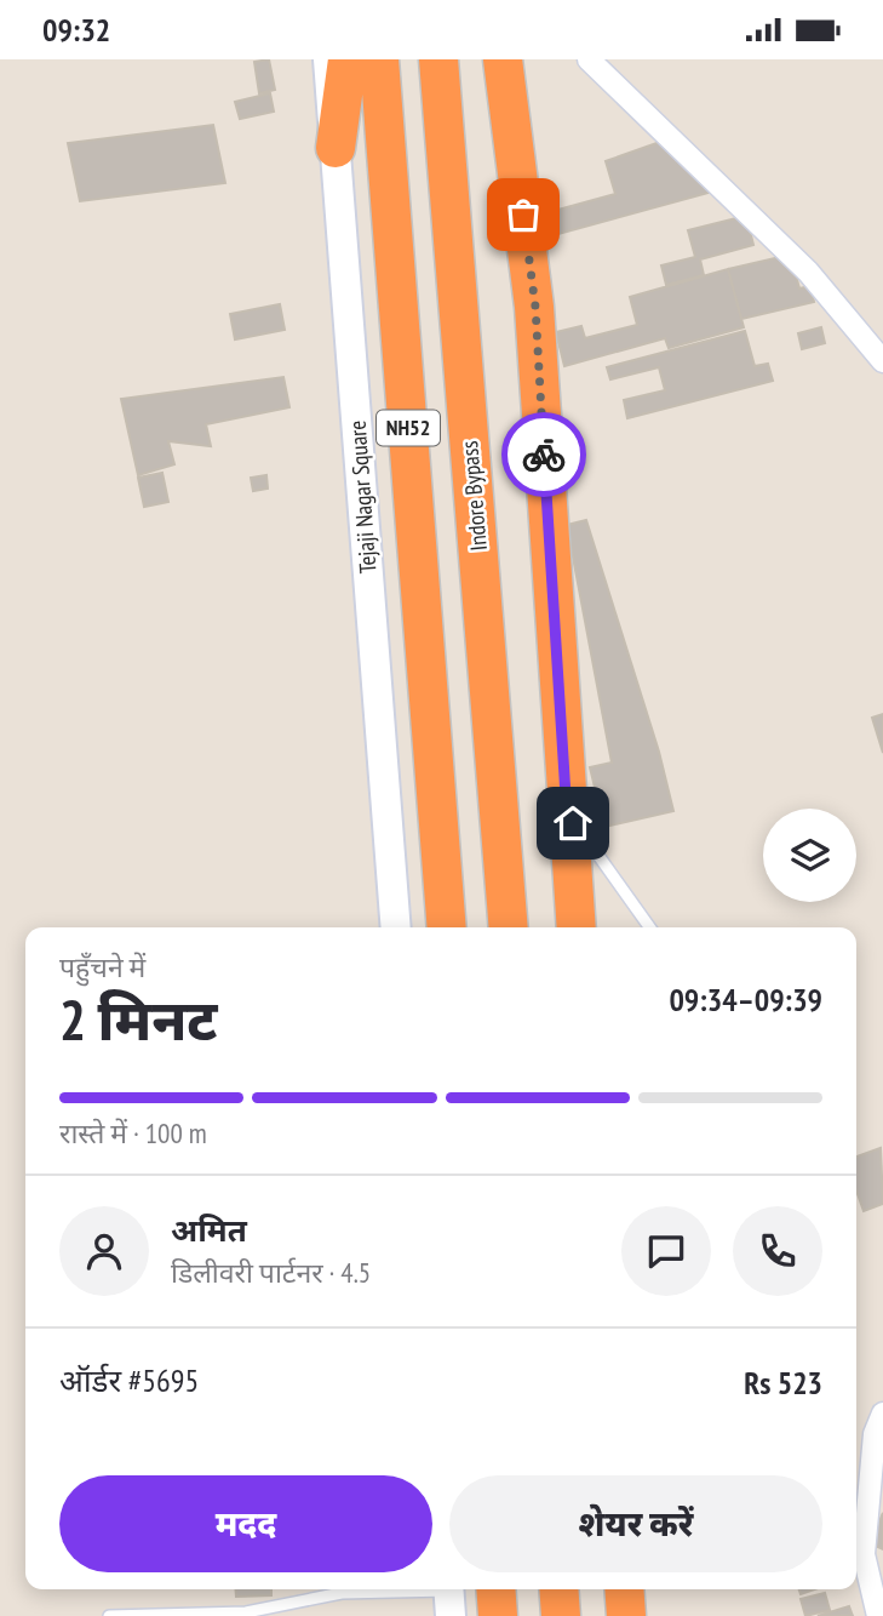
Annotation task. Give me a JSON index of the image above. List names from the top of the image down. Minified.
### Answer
{"streets":{"highway":["NH52","Indore Bypass"],"street":["Tejaji Nagar Square"]},"page":{"status":"09:32","heading":["2 मिनट","पहुँचने में","09:34–09:39"],"panel":["अमित","डिलीवरी पार्टनर · 4.5","ऑर्डर #5695","Rs 523"],"bar":"रास्ते में · 100 m","buttons":["मदद","शेयर करें"]}}
